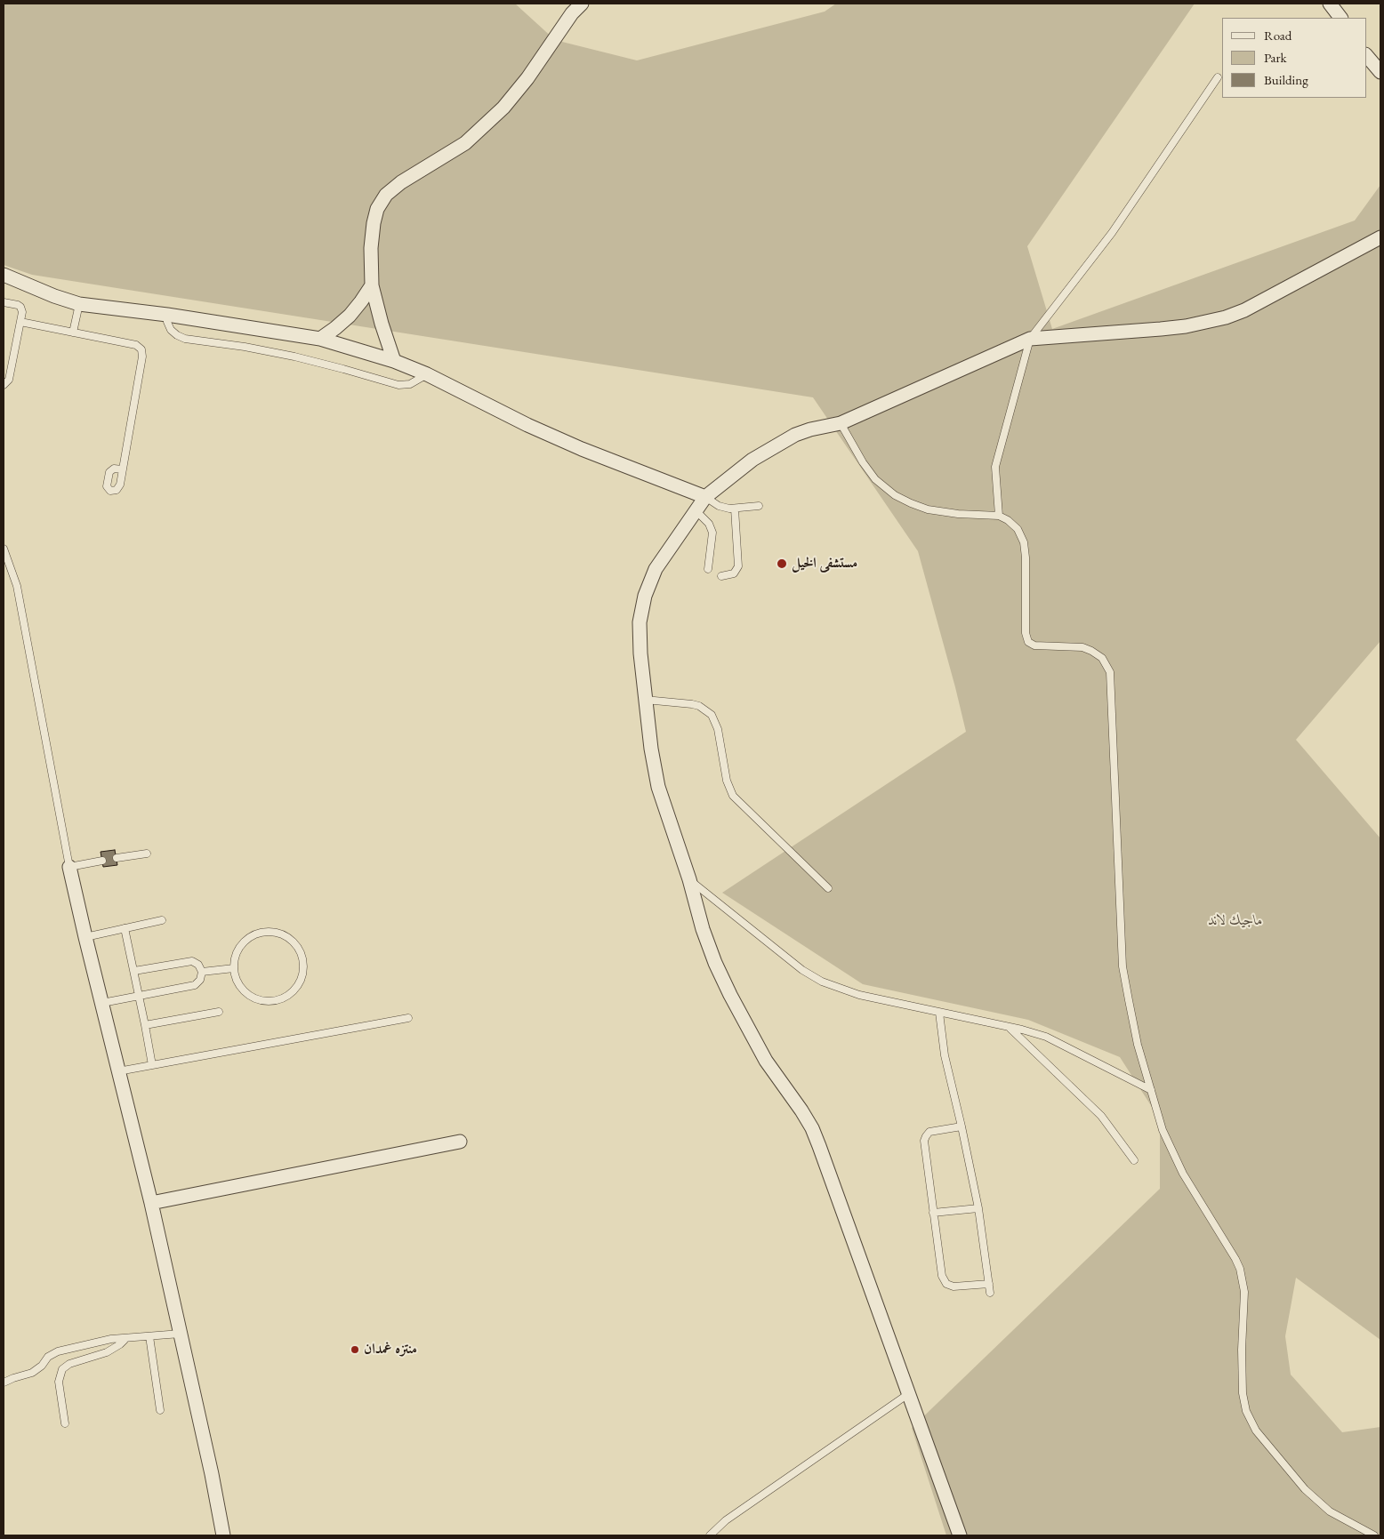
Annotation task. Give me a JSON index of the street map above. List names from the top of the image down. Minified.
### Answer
{"parks":["ماجيك لاند"],"places":["مستشفى الخيل","منتزه غمدان"],"legend":["Road","Park","Building"]}
